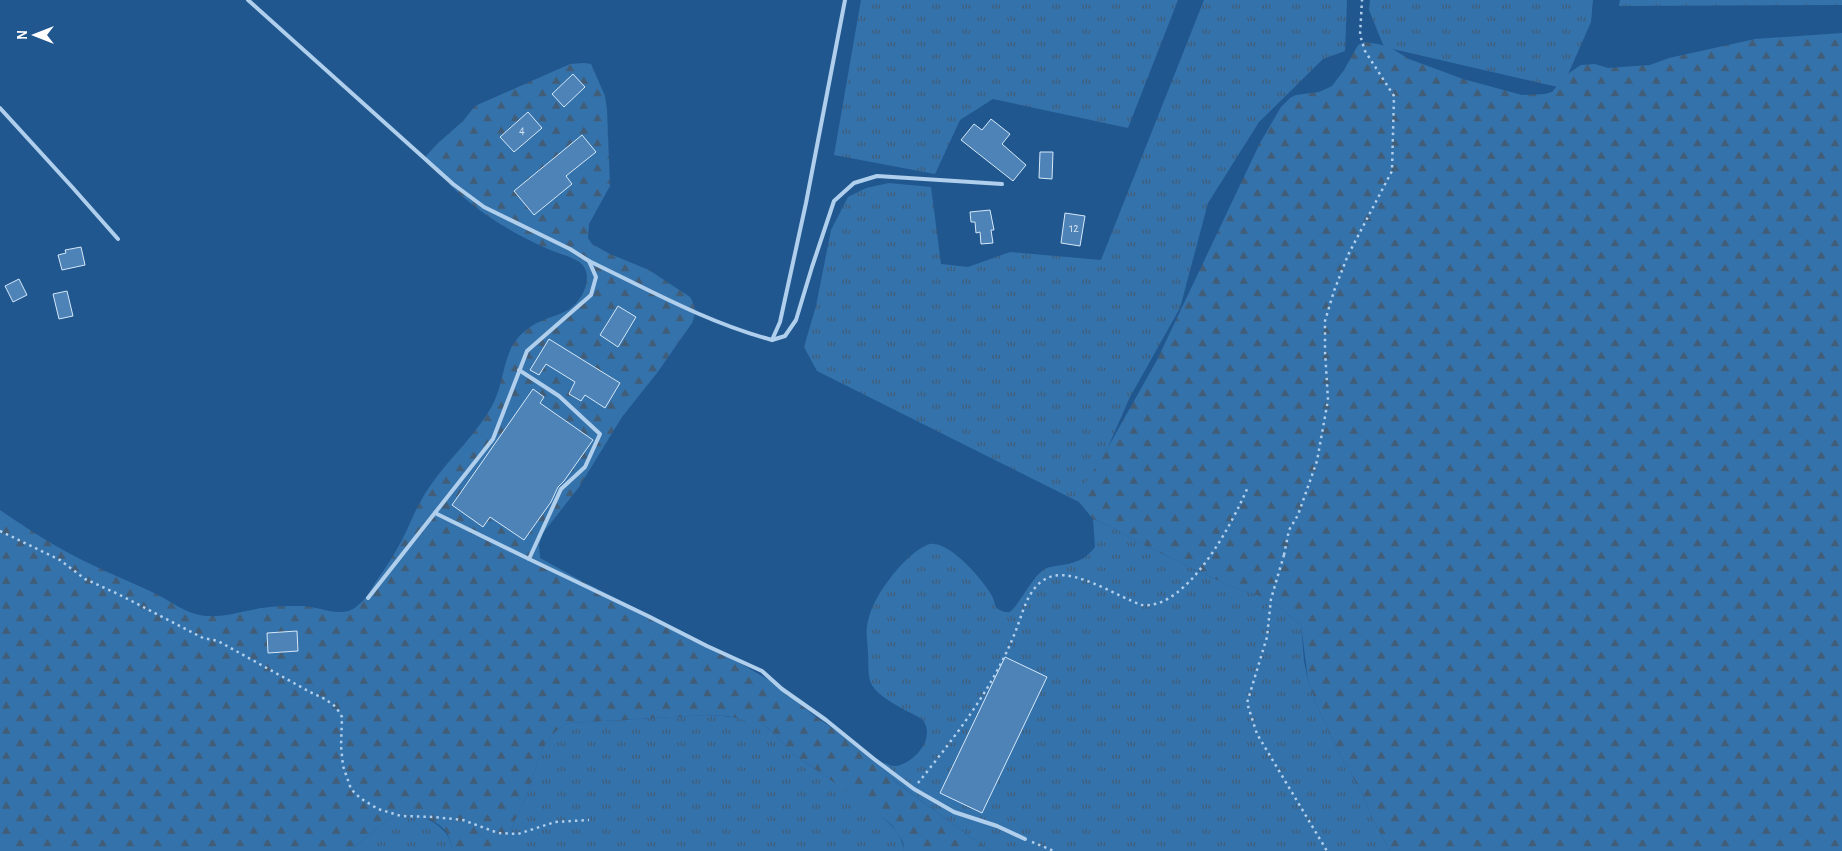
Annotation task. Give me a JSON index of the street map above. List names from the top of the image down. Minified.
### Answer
{"house_numbers":["4","12"],"north":"left"}
